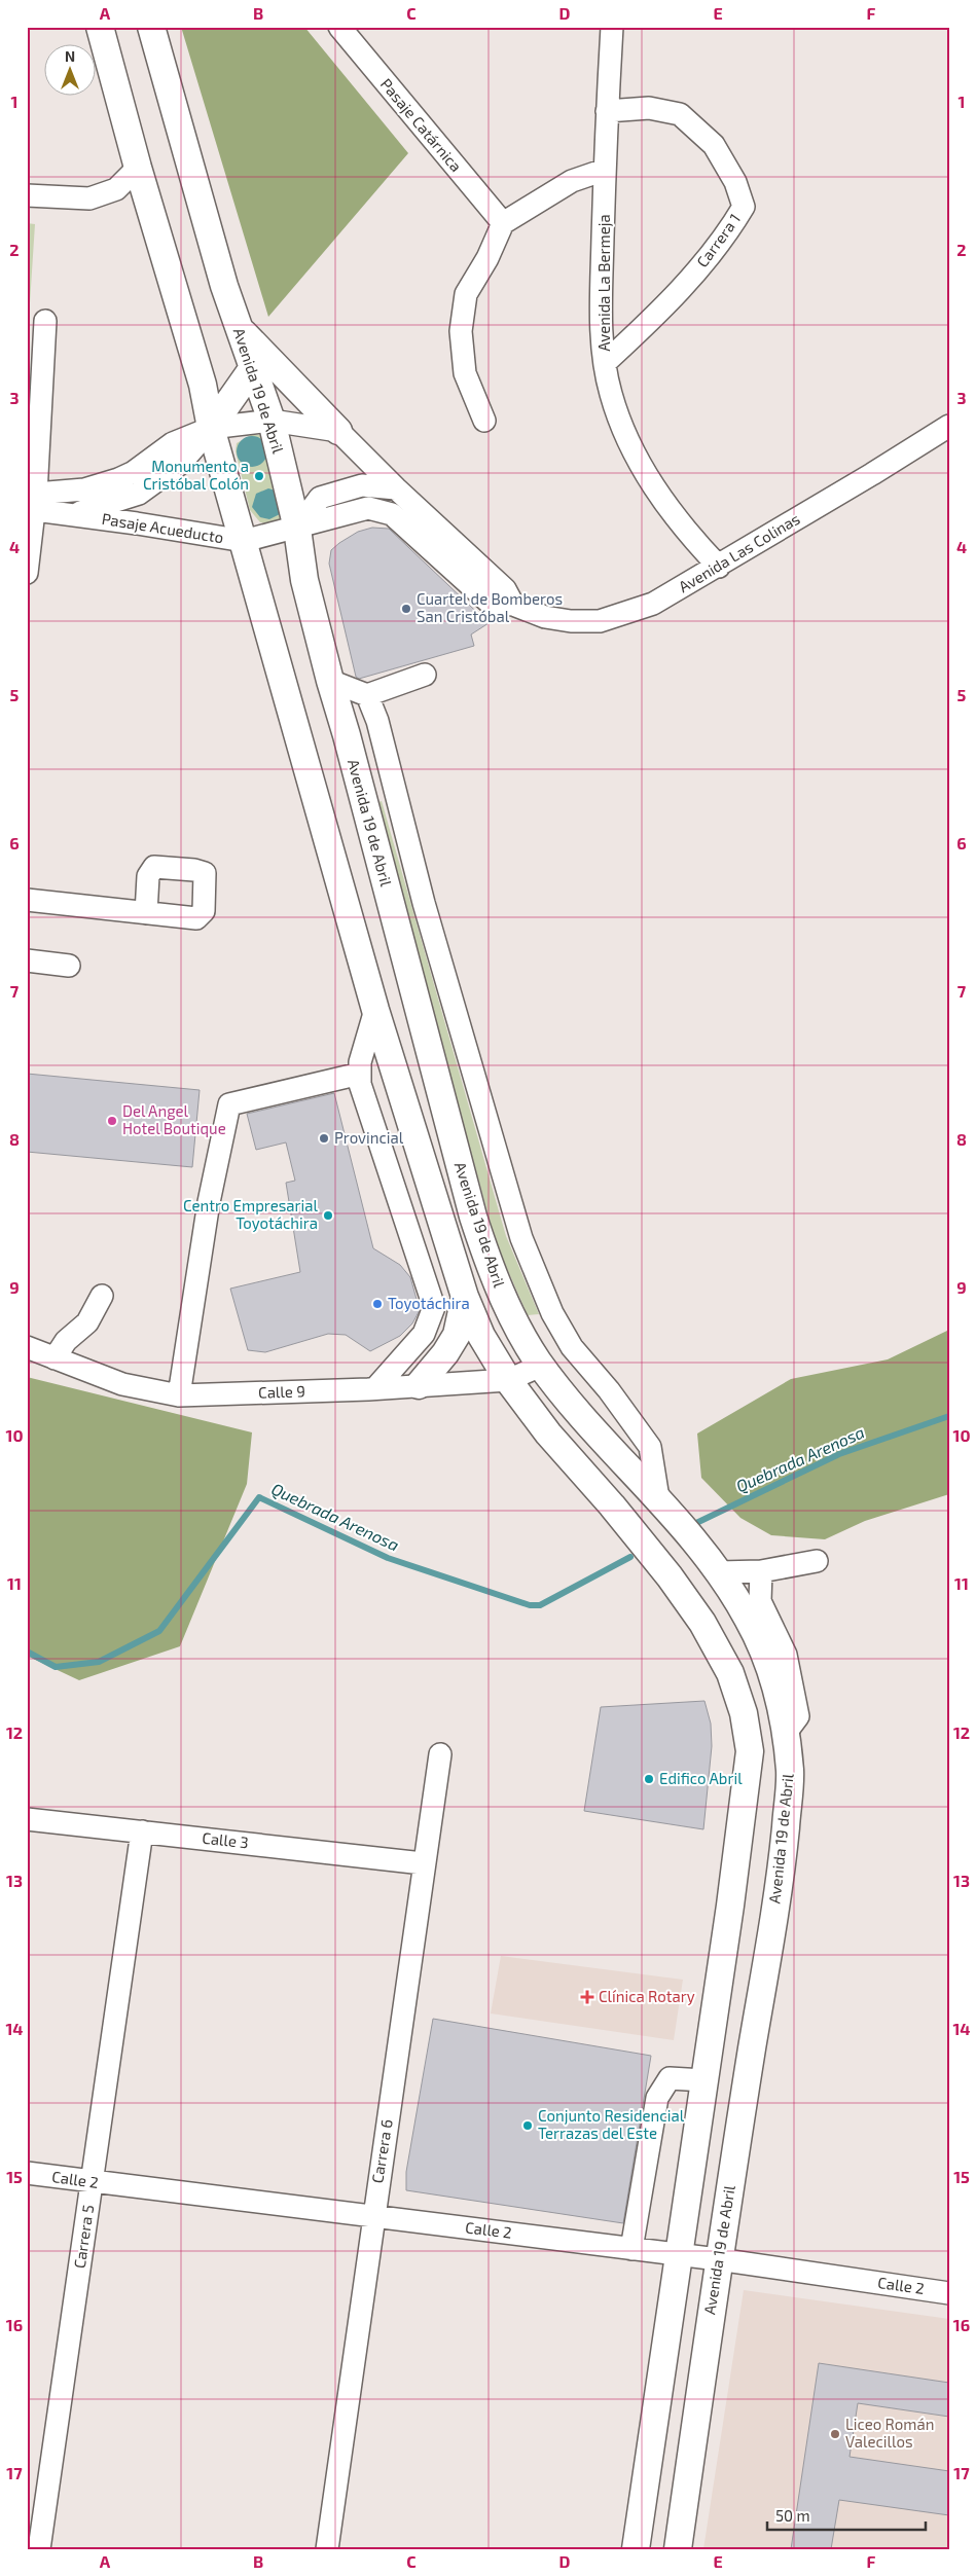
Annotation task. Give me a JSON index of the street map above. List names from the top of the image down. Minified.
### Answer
{"streets":{"main road":["Avenida 19 de Abril"],"street":["Pasaje Catárnica","Carrera 1","Avenida La Bermeja","Pasaje Acueducto","Avenida Las Colinas","Calle 9","Calle 3","Carrera 6","Calle 2","Carrera 5"]},"crossings":[["Carrera 1","Avenida La Bermeja"],["Avenida La Bermeja","Avenida Las Colinas"],["Avenida 19 de Abril","Pasaje Acueducto"],["Avenida 19 de Abril","Avenida Las Colinas"],["Avenida 19 de Abril","Calle 9"],["Avenida 19 de Abril","Calle 2"],["Pasaje Acueducto","Avenida Las Colinas"],["Calle 3","Carrera 6"],["Calle 3","Carrera 5"],["Carrera 6","Calle 2"],["Calle 2","Carrera 5"]],"water":["Quebrada Arenosa"],"places":{"other":["Monumento a Cristóbal Colón","Cuartel de Bomberos San Cristóbal","Del Angel Hotel Boutique","Provincial","Centro Empresarial Toyotáchira","Toyotáchira","Edifico Abril","Conjunto Residencial Terrazas del Este","Liceo Román Valecillos"],"health":["Clínica Rotary"]},"scale_bar":"50 m","north":"top","grid":{"columns":["A","B","C","D","E","F"],"rows":["1","2","3","4","5","6","7","8","9","10","11","12","13","14","15","16","17"]}}
